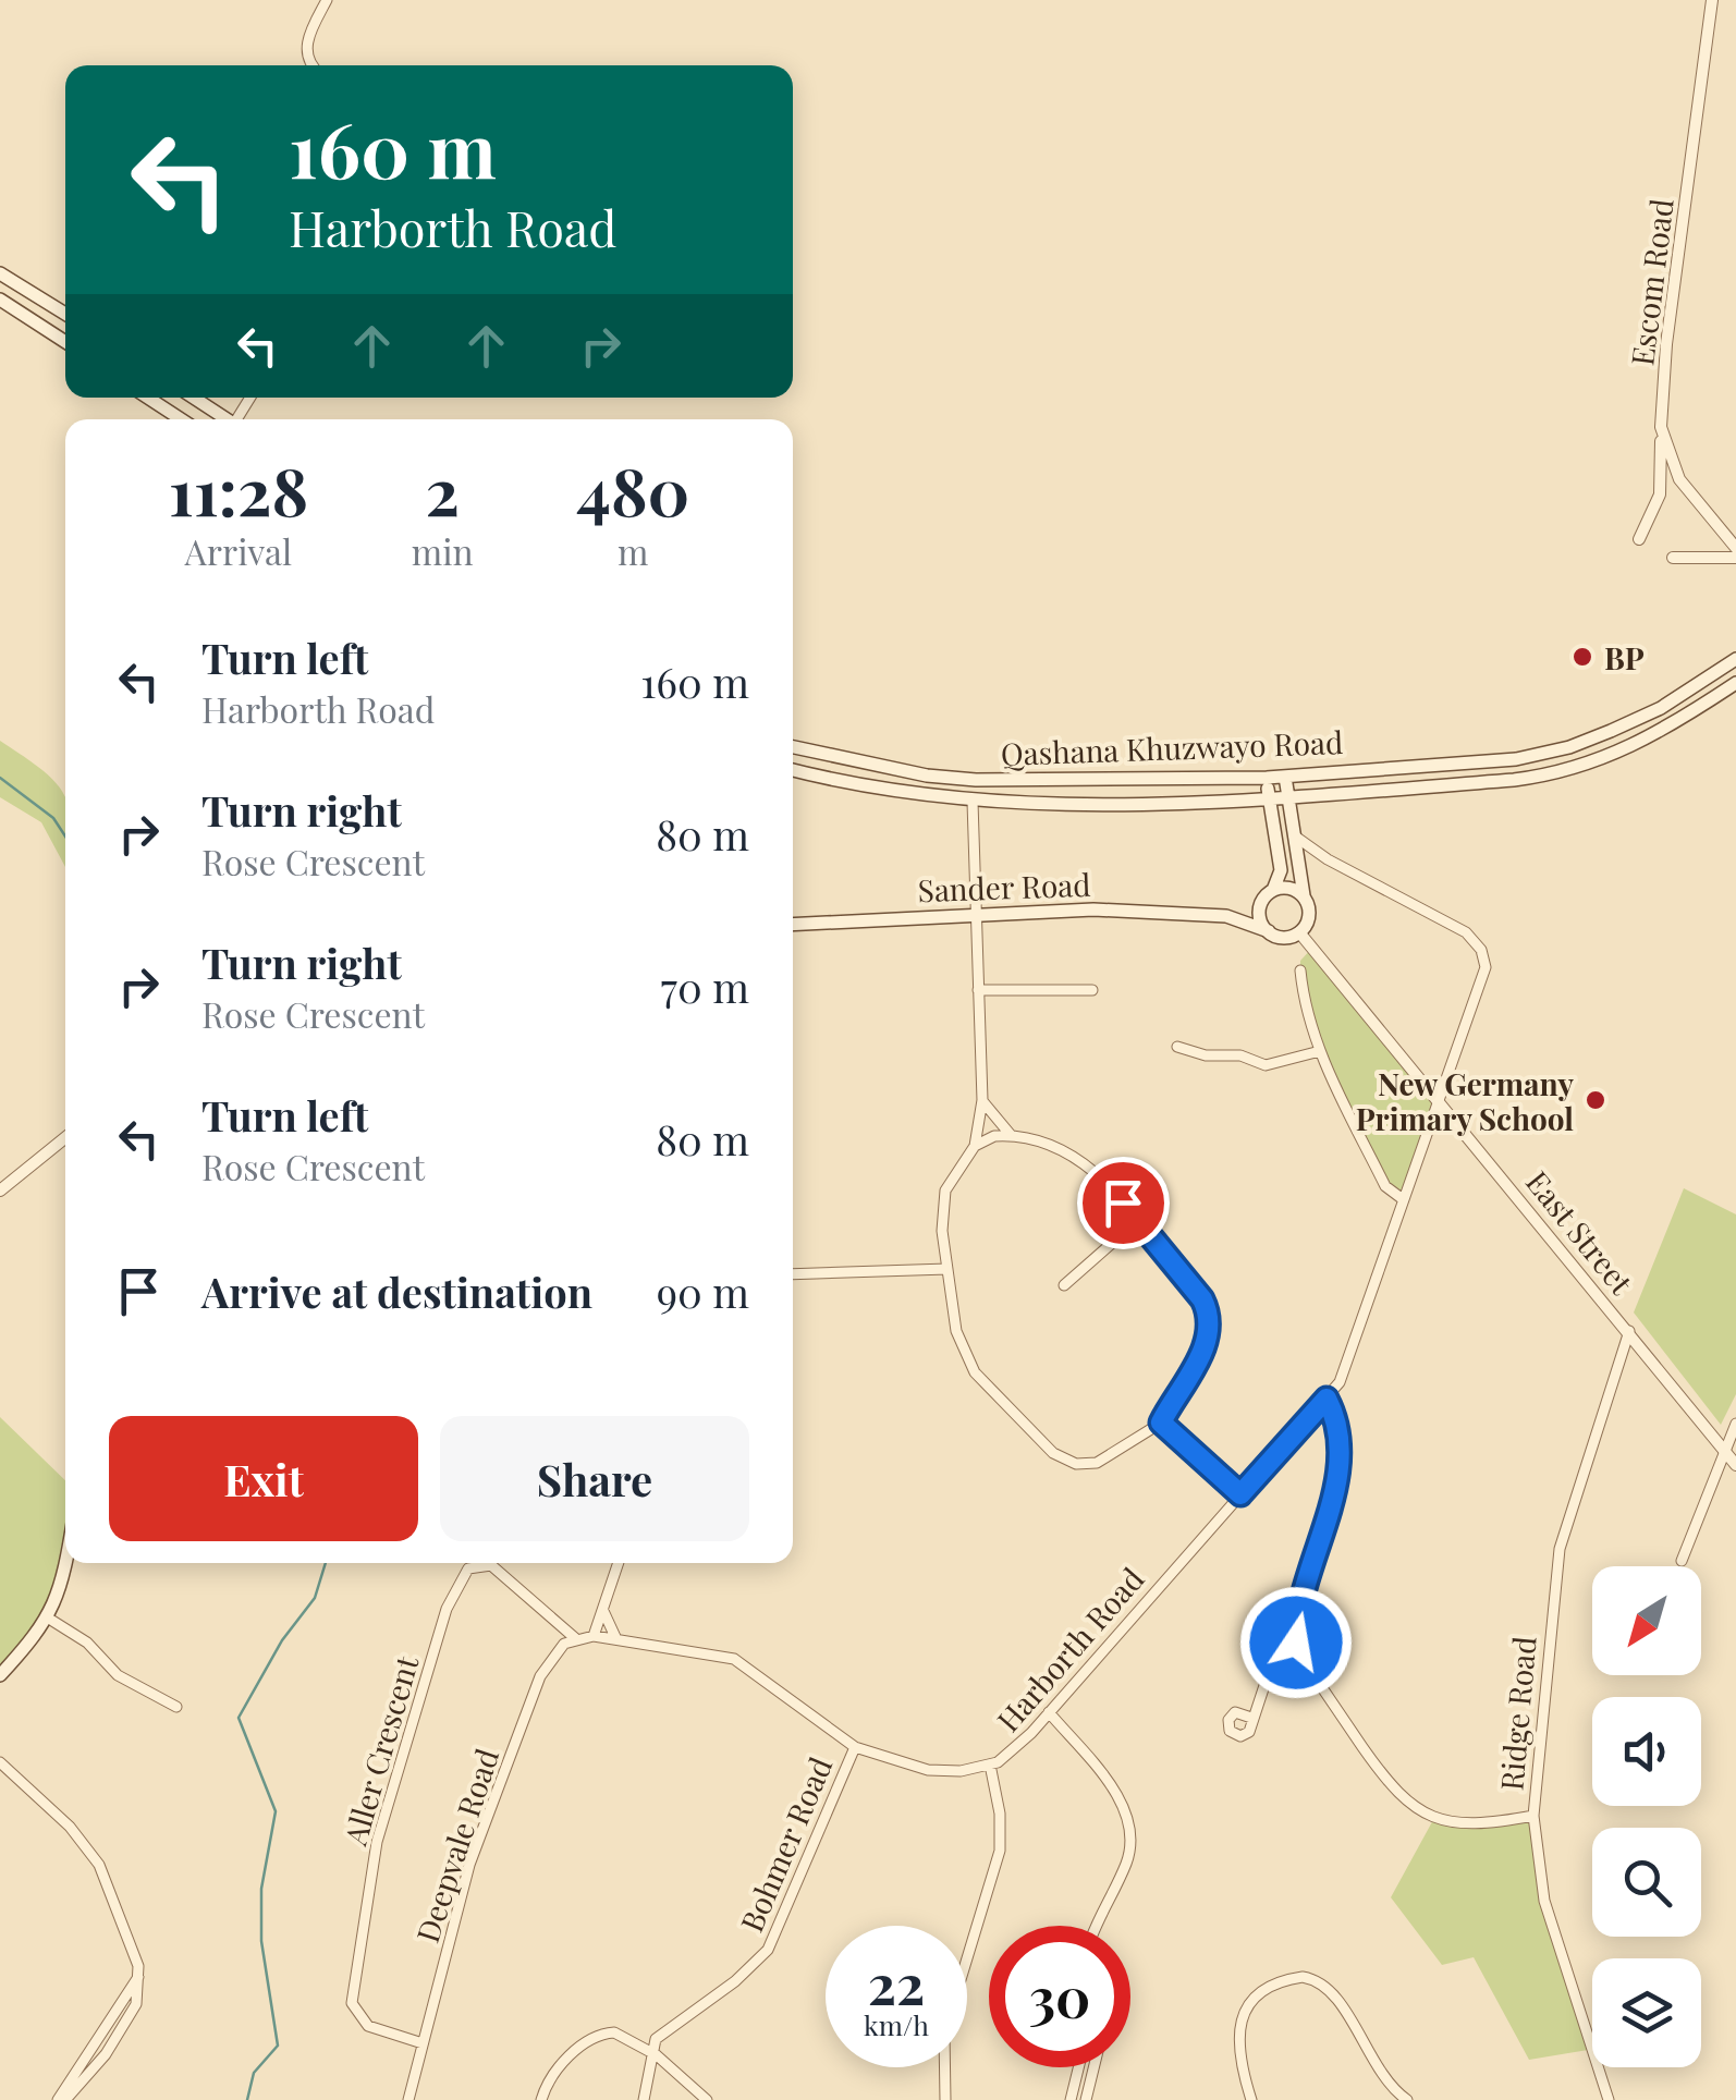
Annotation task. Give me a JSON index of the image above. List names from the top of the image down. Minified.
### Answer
{"streets":{"main road":["Qashana Khuzwayo Road","Sander Road"],"street":["Escom Road","East Street","Harborth Road","Ridge Road","Aller Crescent","Bohmer Road","Deepvale Road"]},"crossings":[["Sander Road","East Street"],["East Street","Harborth Road"],["East Street","Ridge Road"],["Harborth Road","Bohmer Road"],["Aller Crescent","Deepvale Road"]],"places":["BP","New Germany Primary School"],"north":"bottom left","page":{"turn":["160 m","Harborth Road"],"eta":["11:28","Arrival","2","min","480","m"],"list":[{"name":"Turn left","note":"Harborth Road","value":"160 m"},{"name":"Turn right","note":"Rose Crescent","value":"80 m"},{"name":"Turn right","note":"Rose Crescent","value":"70 m"},{"name":"Turn left","note":"Rose Crescent","value":"80 m"},{"name":"Arrive at destination","value":"90 m"}],"buttons":["Exit","Share"],"speed":"22 km/h","limit":"30"}}
